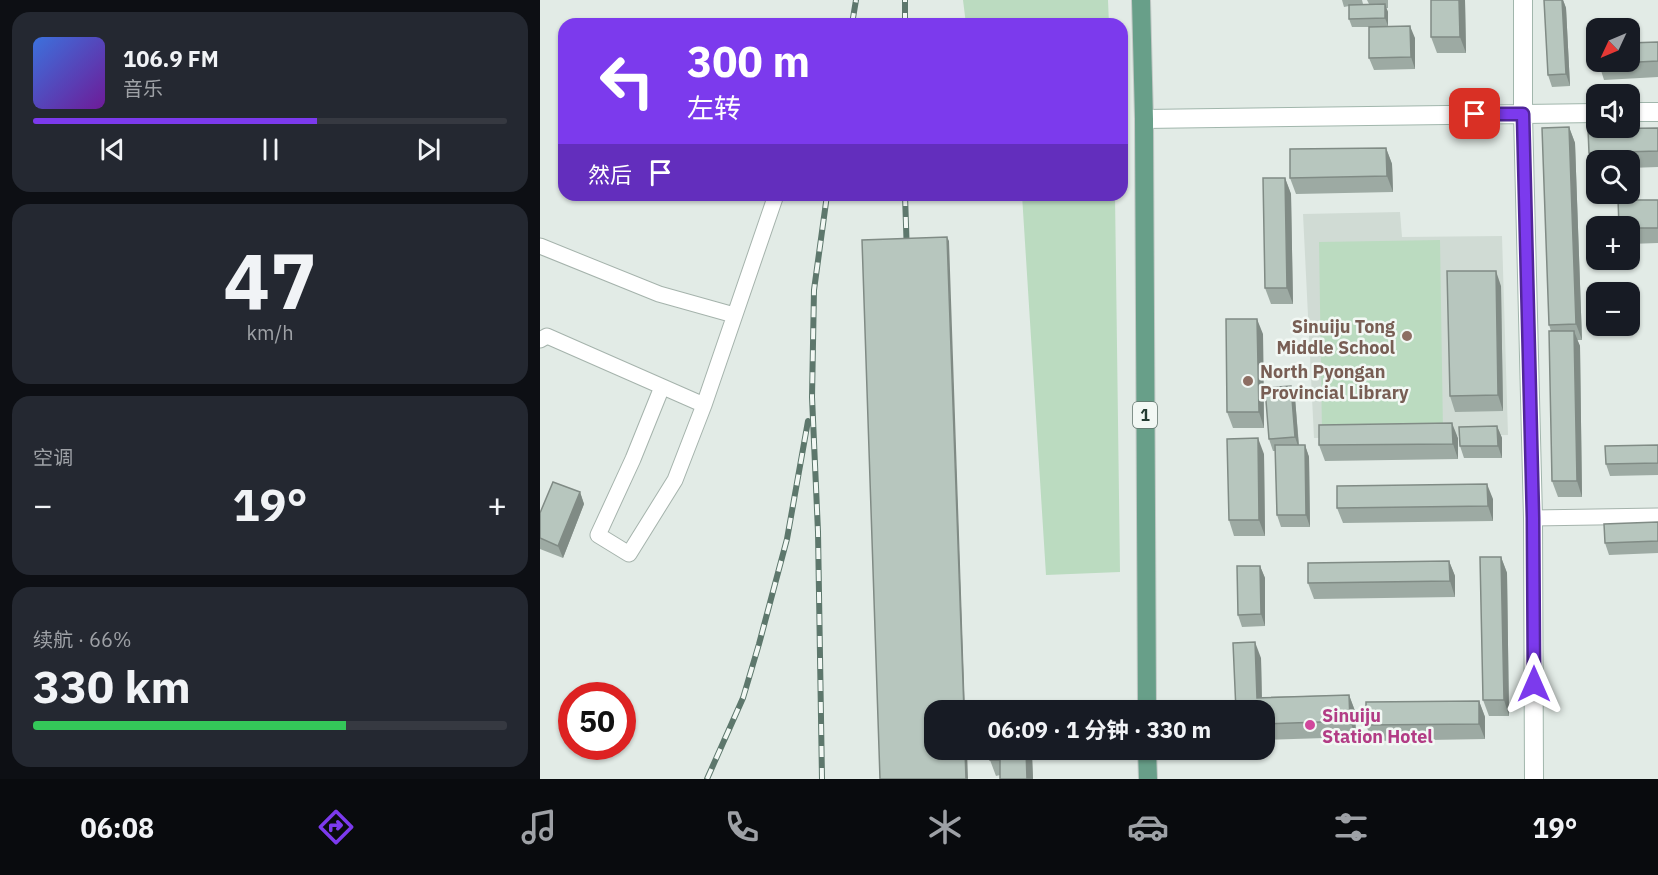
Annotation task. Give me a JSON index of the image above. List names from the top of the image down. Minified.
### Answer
{"streets":{"main road":["1"]},"places":["Sinuiju Tong Middle School","North Pyongan Provincial Library","Sinuiju Station Hotel"],"north":"bottom left","page":{"map_buttons":["+","−"],"turn":["300 m","左转"],"song":["106.9 FM","音乐"],"then":"然后","tile":[["47","km/h"],"空调",["续航 · 66%","330 km"]],"heat":["−","19°","+"],"limit":"50","trip":"06:09 · 1 分钟 · 330 m","tabs":["06:08","19°"]}}
